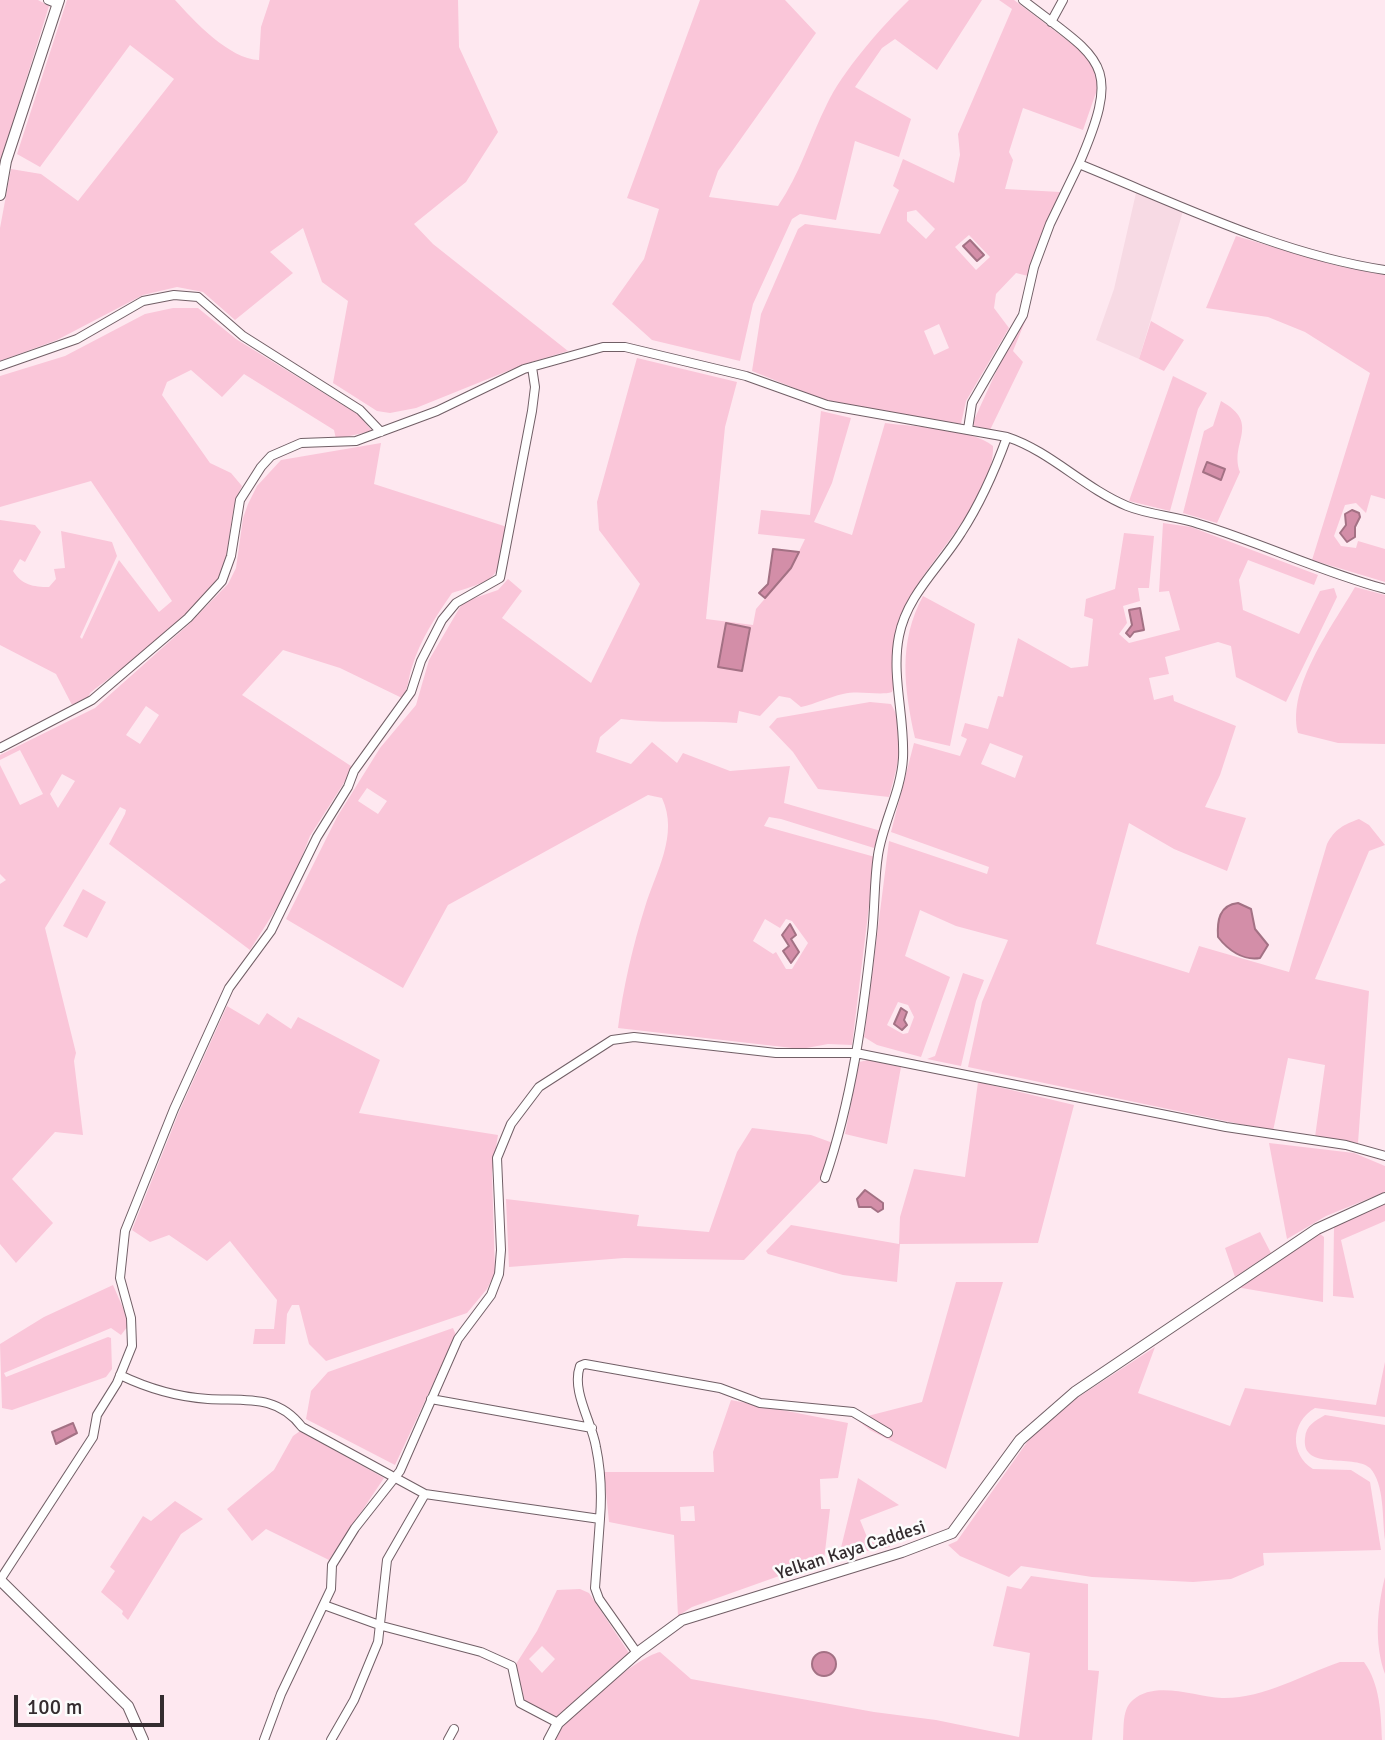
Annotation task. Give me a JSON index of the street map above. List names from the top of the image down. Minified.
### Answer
{"streets":{"street":["Yelkan Kaya Caddesi"]},"scale_bar":"100 m"}
